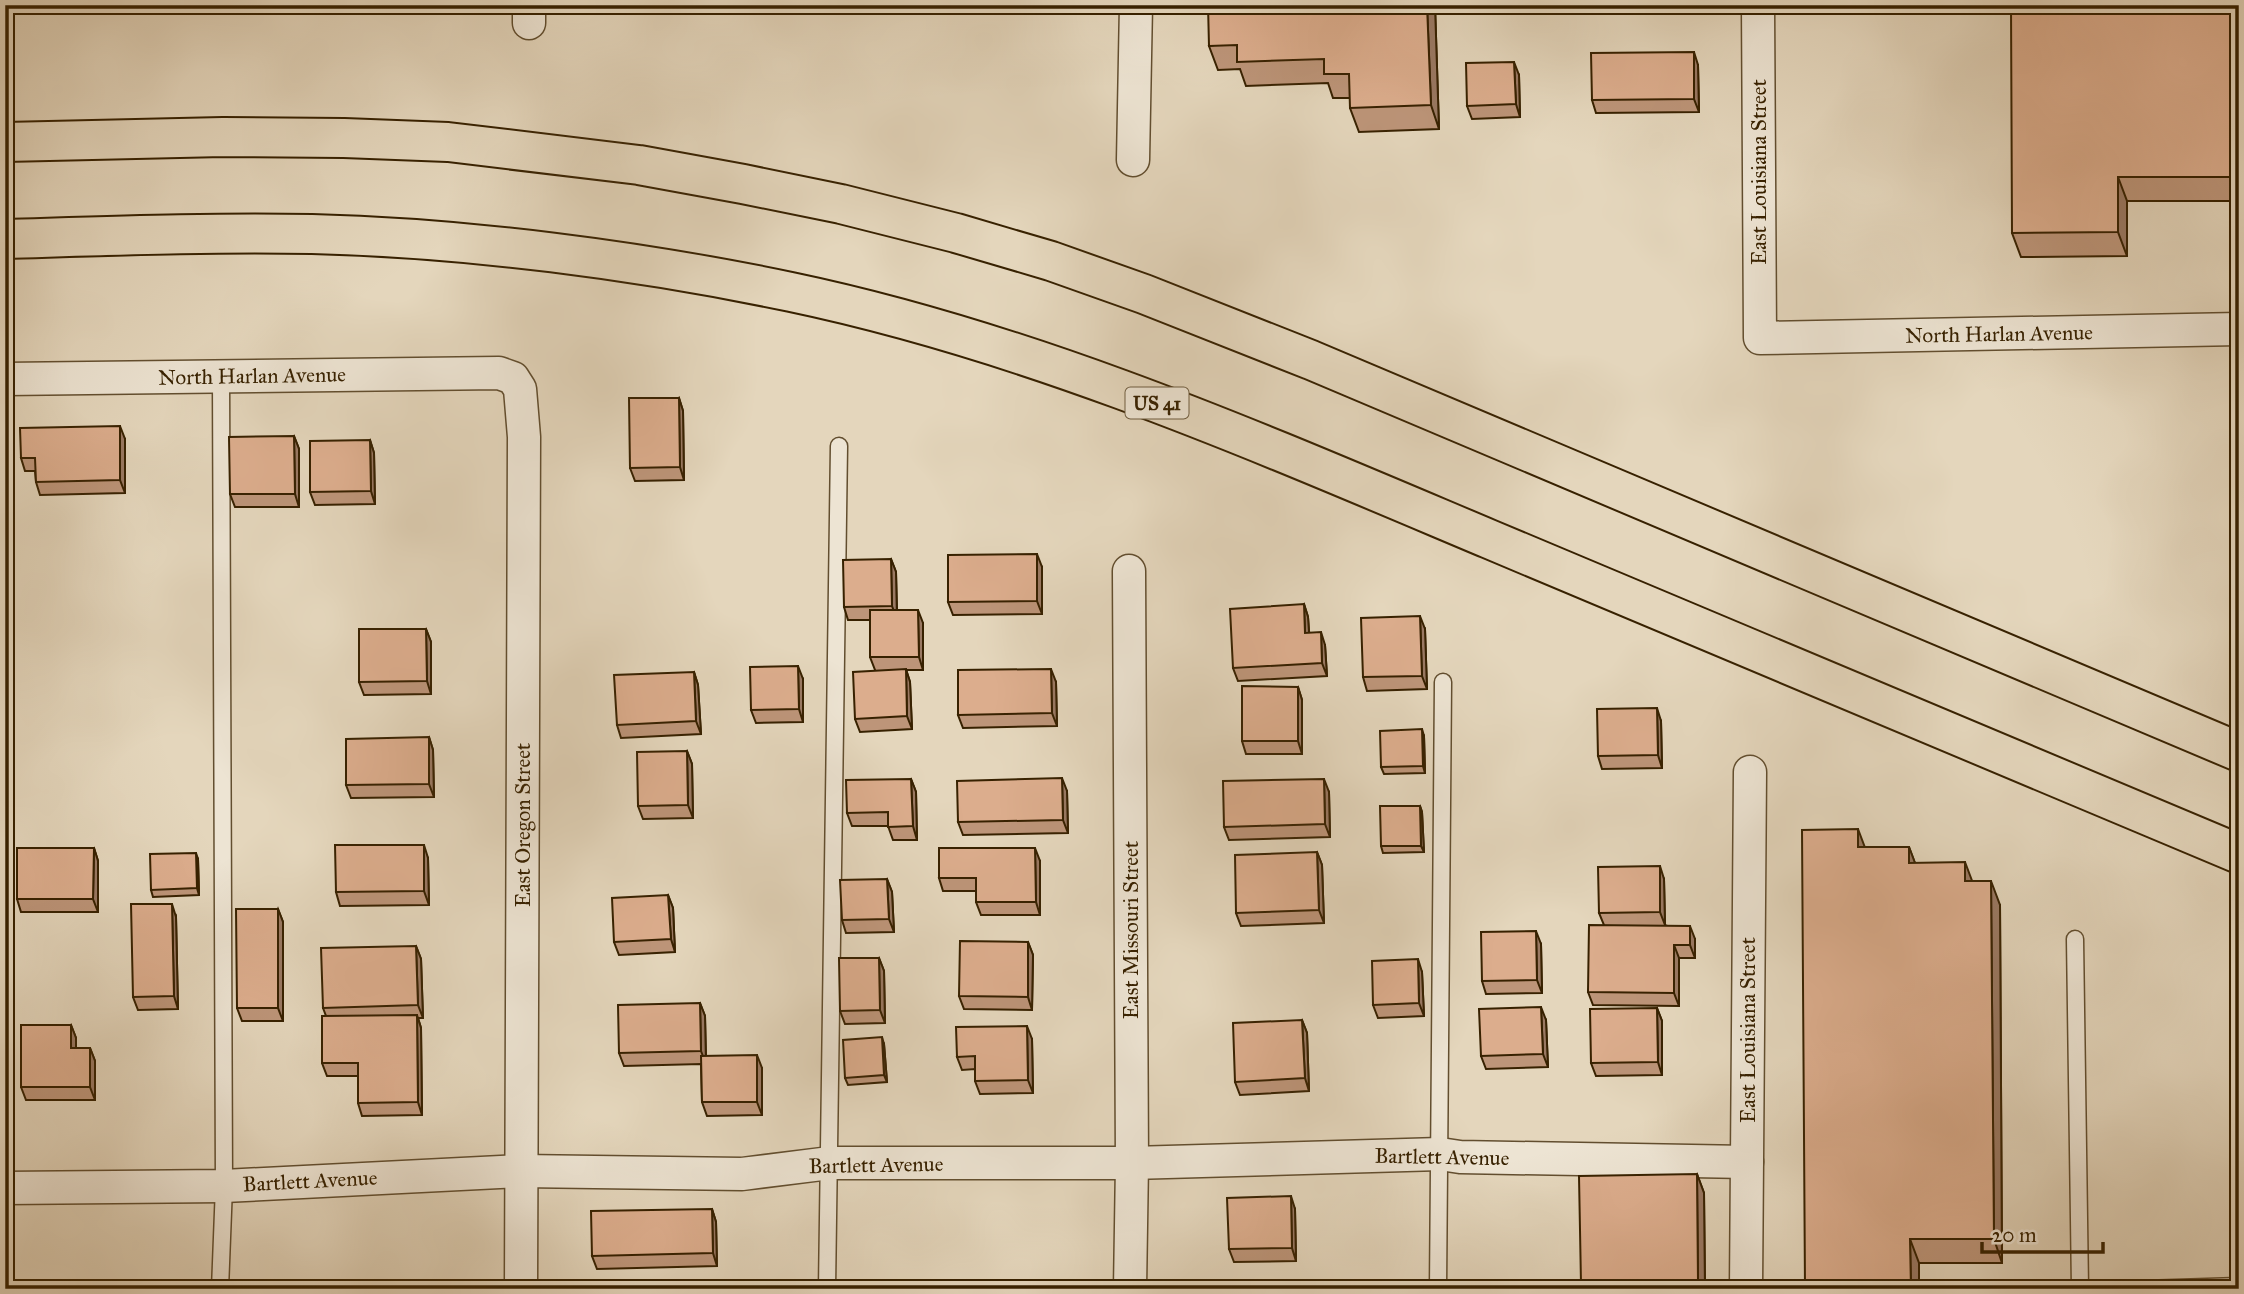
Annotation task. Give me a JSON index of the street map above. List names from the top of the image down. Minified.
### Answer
{"streets":{"highway":["US 41"],"street":["East Louisiana Street","North Harlan Avenue","East Oregon Street","East Missouri Street","Bartlett Avenue"]},"crossings":[["East Louisiana Street","North Harlan Avenue"],["East Louisiana Street","Bartlett Avenue"],["North Harlan Avenue","East Oregon Street"],["East Oregon Street","Bartlett Avenue"],["East Missouri Street","Bartlett Avenue"]],"scale_bar":"20 m"}
